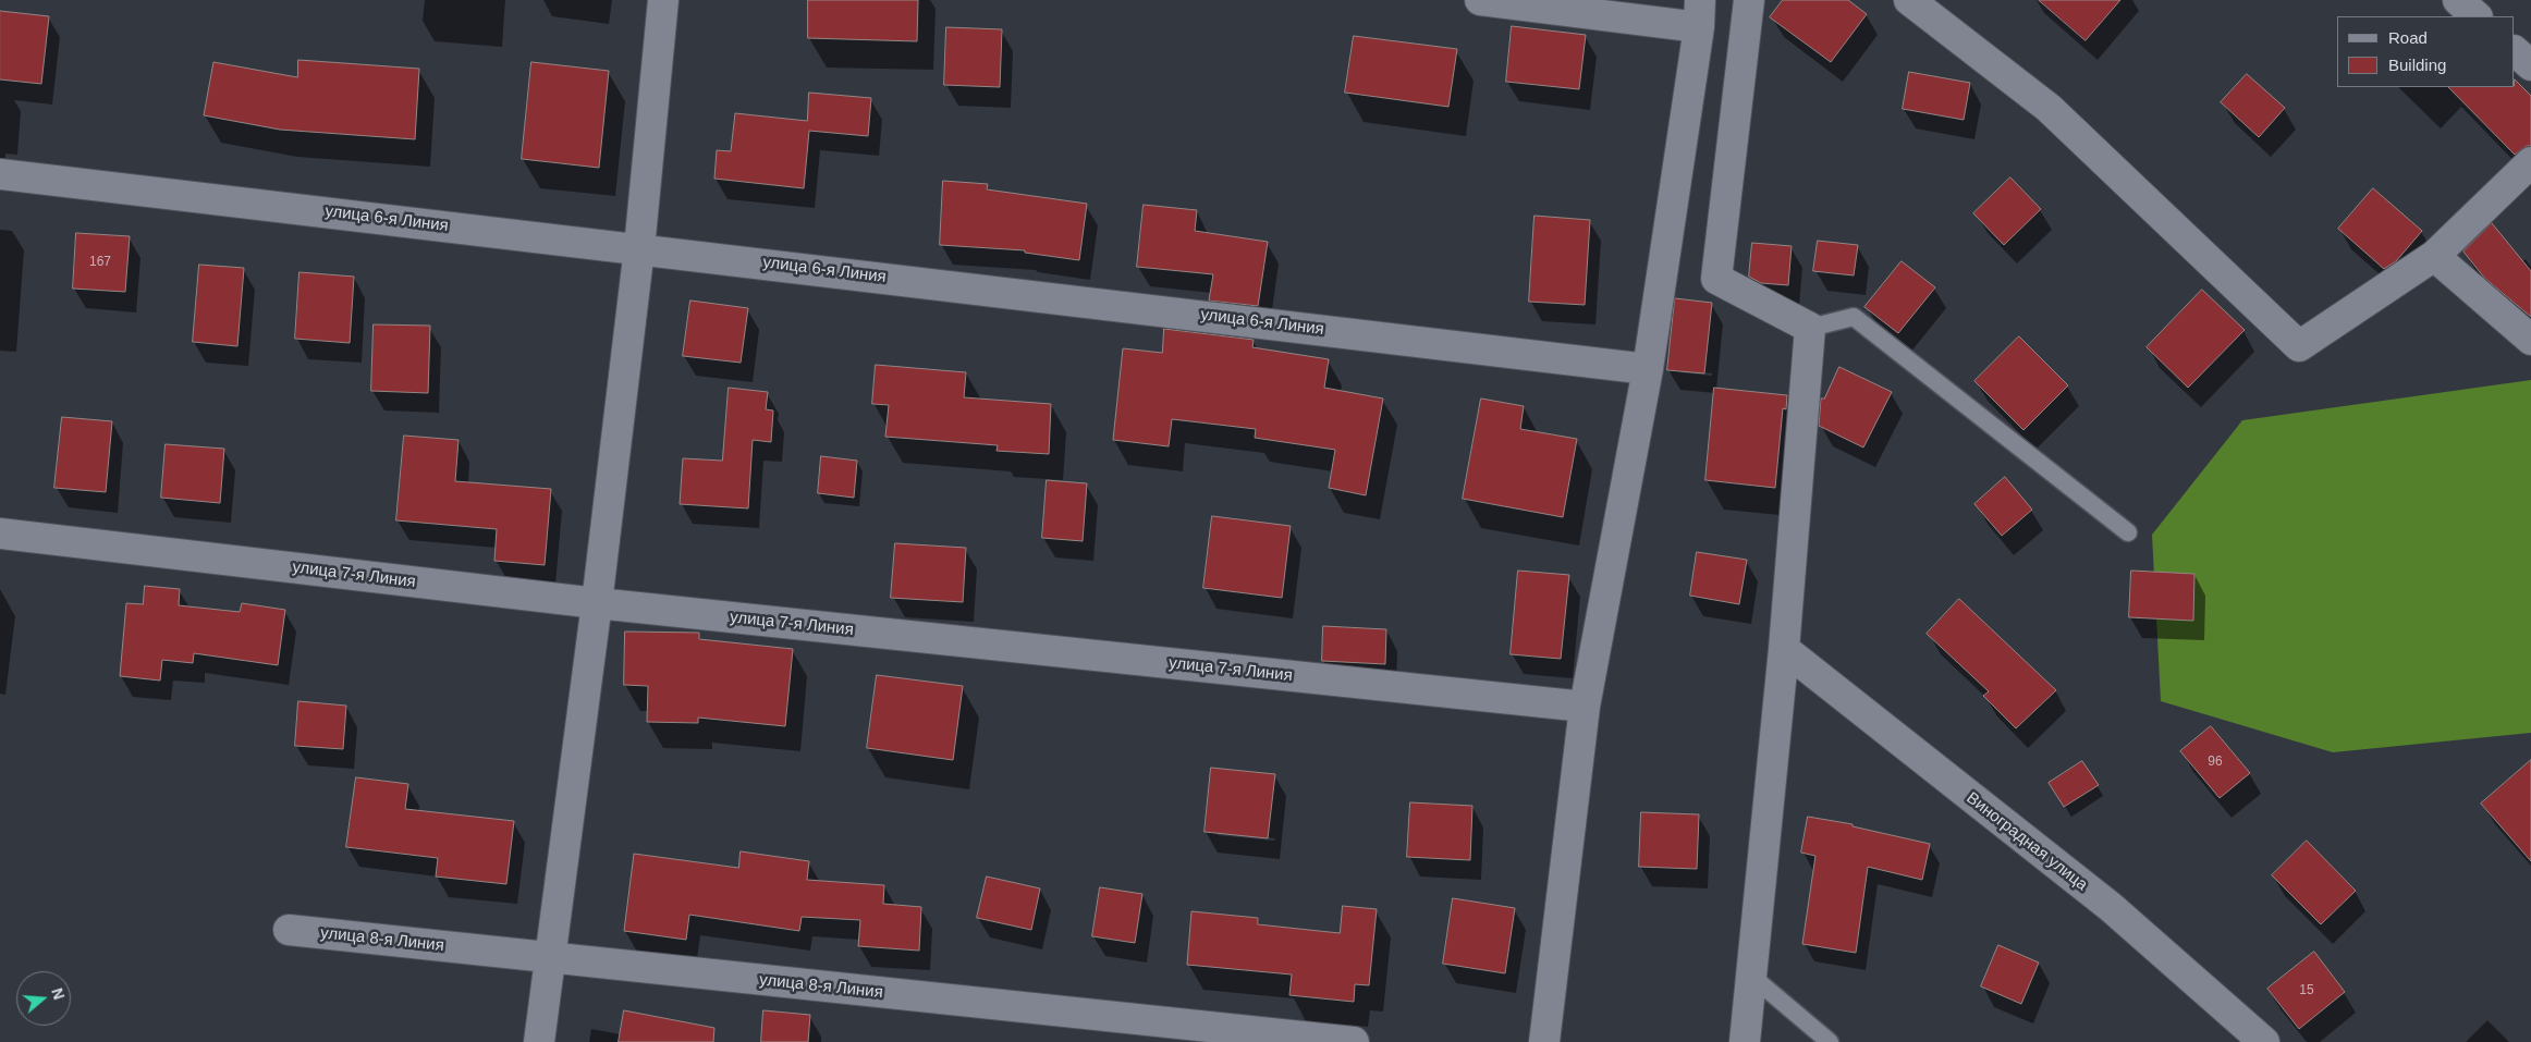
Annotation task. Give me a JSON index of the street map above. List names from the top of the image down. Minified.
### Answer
{"streets":{"street":["улица 6-я Линия","улица 7-я Линия","Виноградная улица","улица 8-я Линия"]},"house_numbers":["167","96","15"],"legend":["Road","Building"],"north":"right"}
